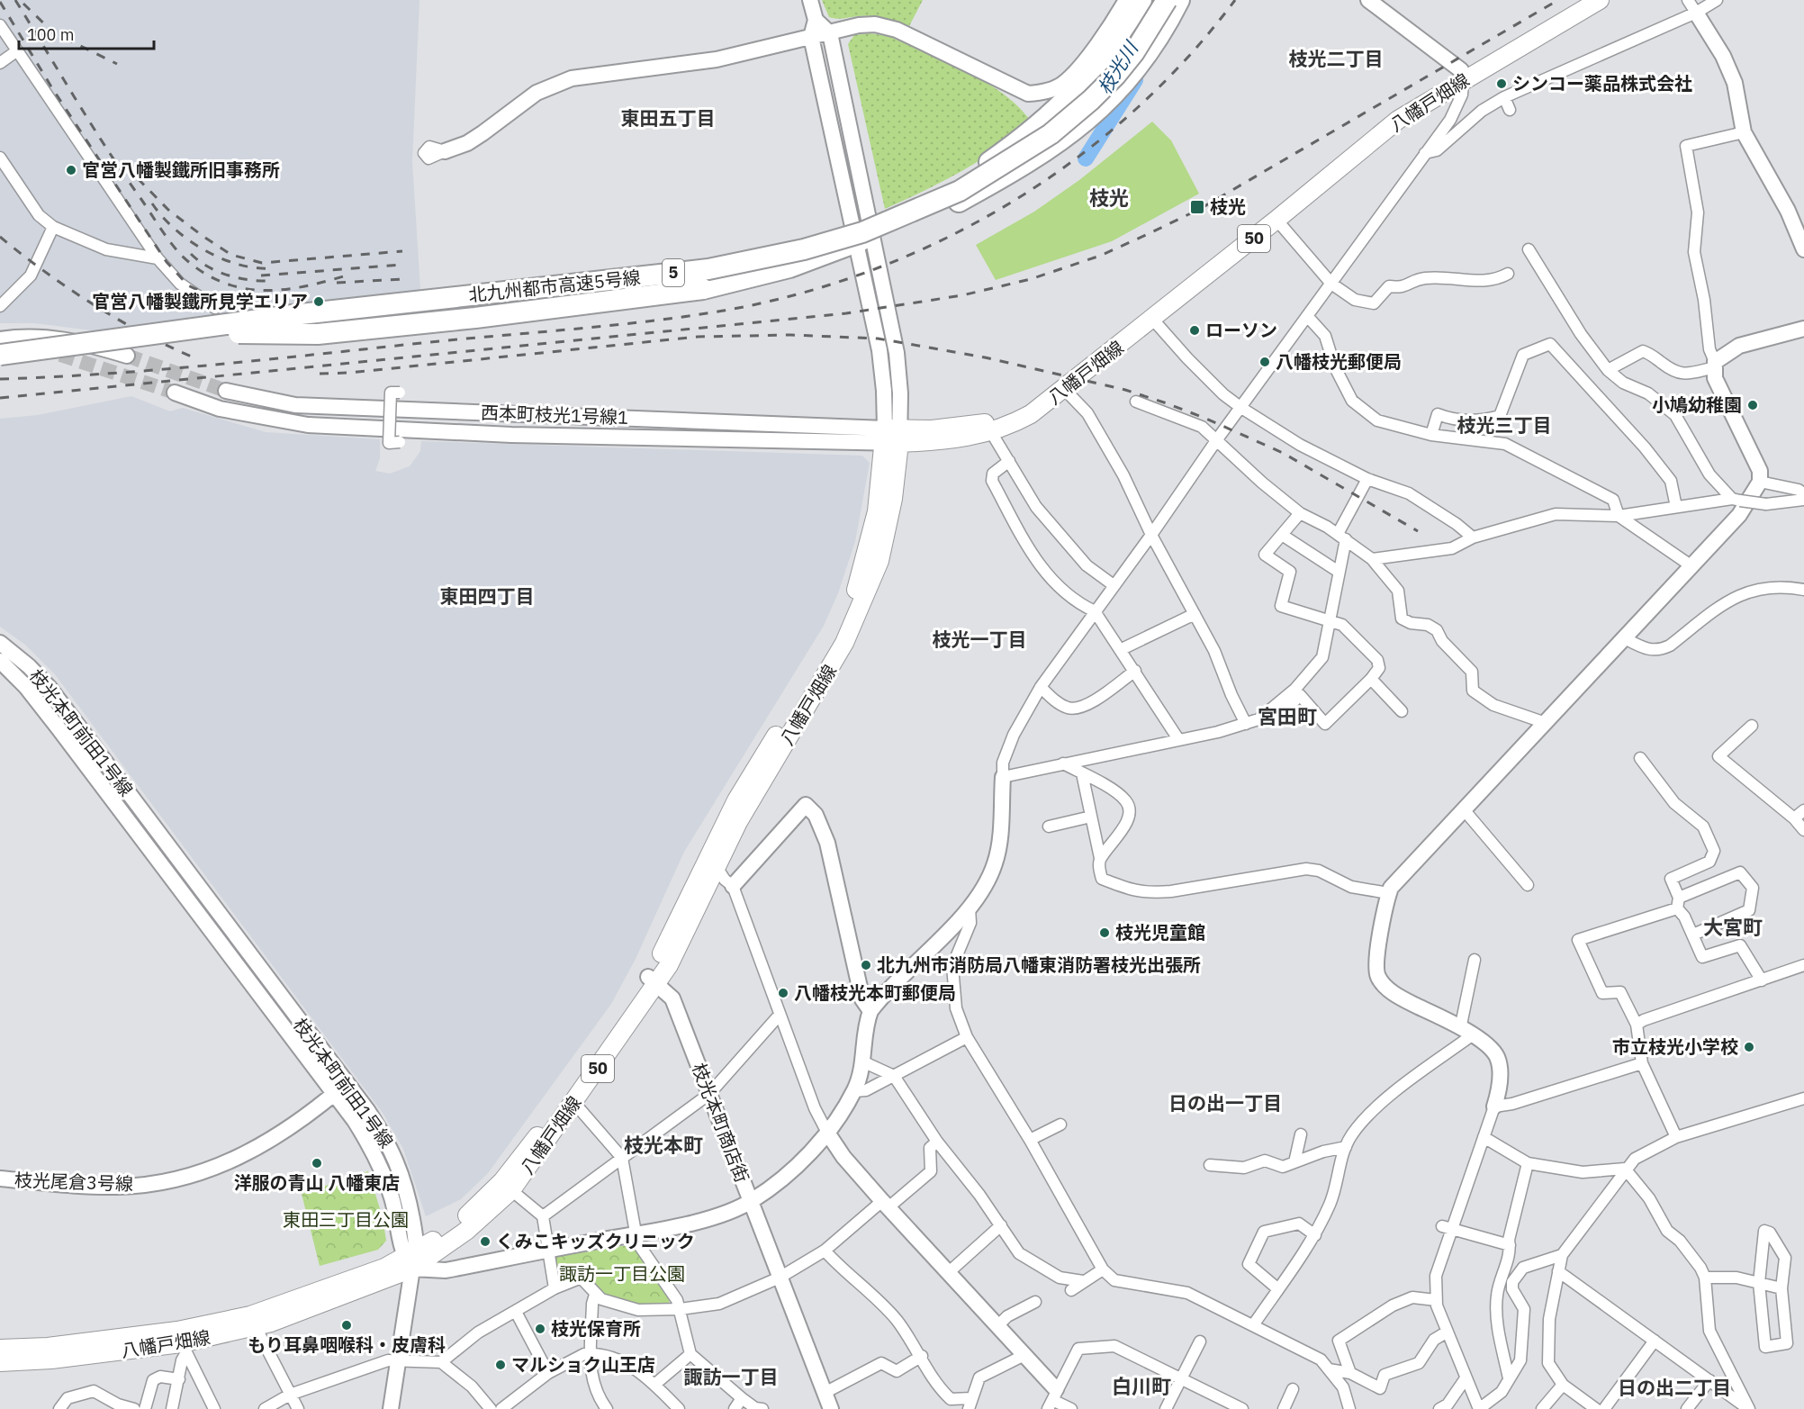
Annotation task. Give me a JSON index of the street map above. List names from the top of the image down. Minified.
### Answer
{"streets":{"highway":["5","北九州都市高速5号線"],"main road":["八幡戸畑線","50"],"street":["西本町枝光1号線1","枝光本町前田1号線","枝光本町商店街","枝光尾倉3号線"]},"crossings":[["八幡戸畑線","西本町枝光1号線1"],["八幡戸畑線","枝光本町前田1号線"],["八幡戸畑線","枝光本町商店街"],["枝光本町前田1号線","枝光尾倉3号線"]],"districts":["枝光二丁目","東田五丁目","枝光","枝光三丁目","東田四丁目","枝光一丁目","宮田町","大宮町","日の出一丁目","枝光本町","諏訪一丁目","白川町","日の出二丁目"],"water":["枝光川"],"parks":["東田三丁目公園","諏訪一丁目公園"],"places":{"other":["シンコー薬品株式会社","官営八幡製鐵所旧事務所","官営八幡製鐵所見学エリア","ローソン","八幡枝光郵便局","小鳩幼稚園","枝光児童館","北九州市消防局八幡東消防署枝光出張所","八幡枝光本町郵便局","市立枝光小学校","洋服の青山 八幡東店","くみこキッズクリニック","もり耳鼻咽喉科・皮膚科","枝光保育所","マルショク山王店"],"transit":["枝光"]},"scale_bar":"100 m"}
